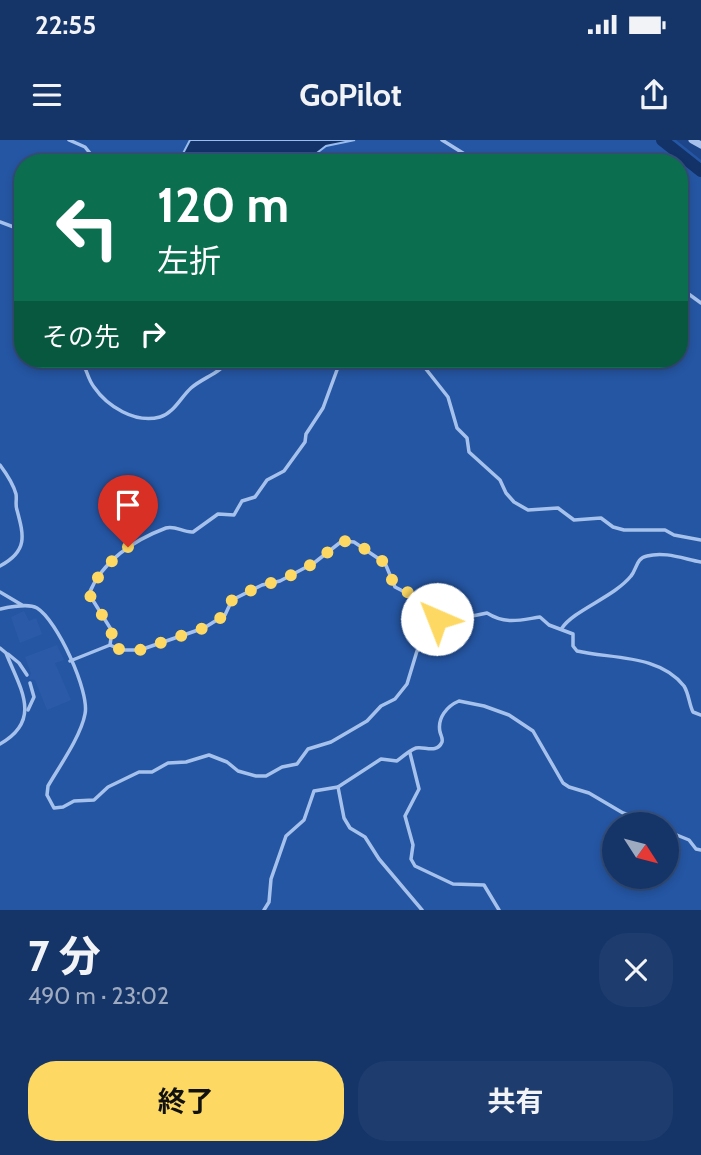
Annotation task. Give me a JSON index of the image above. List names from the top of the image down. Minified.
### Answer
{"north":"bottom right","page":{"status":"22:55","header":"GoPilot","turn":["120 m","左折"],"then":"その先","heading":["7 分","490 m · 23:02"],"buttons":["終了","共有"]}}
